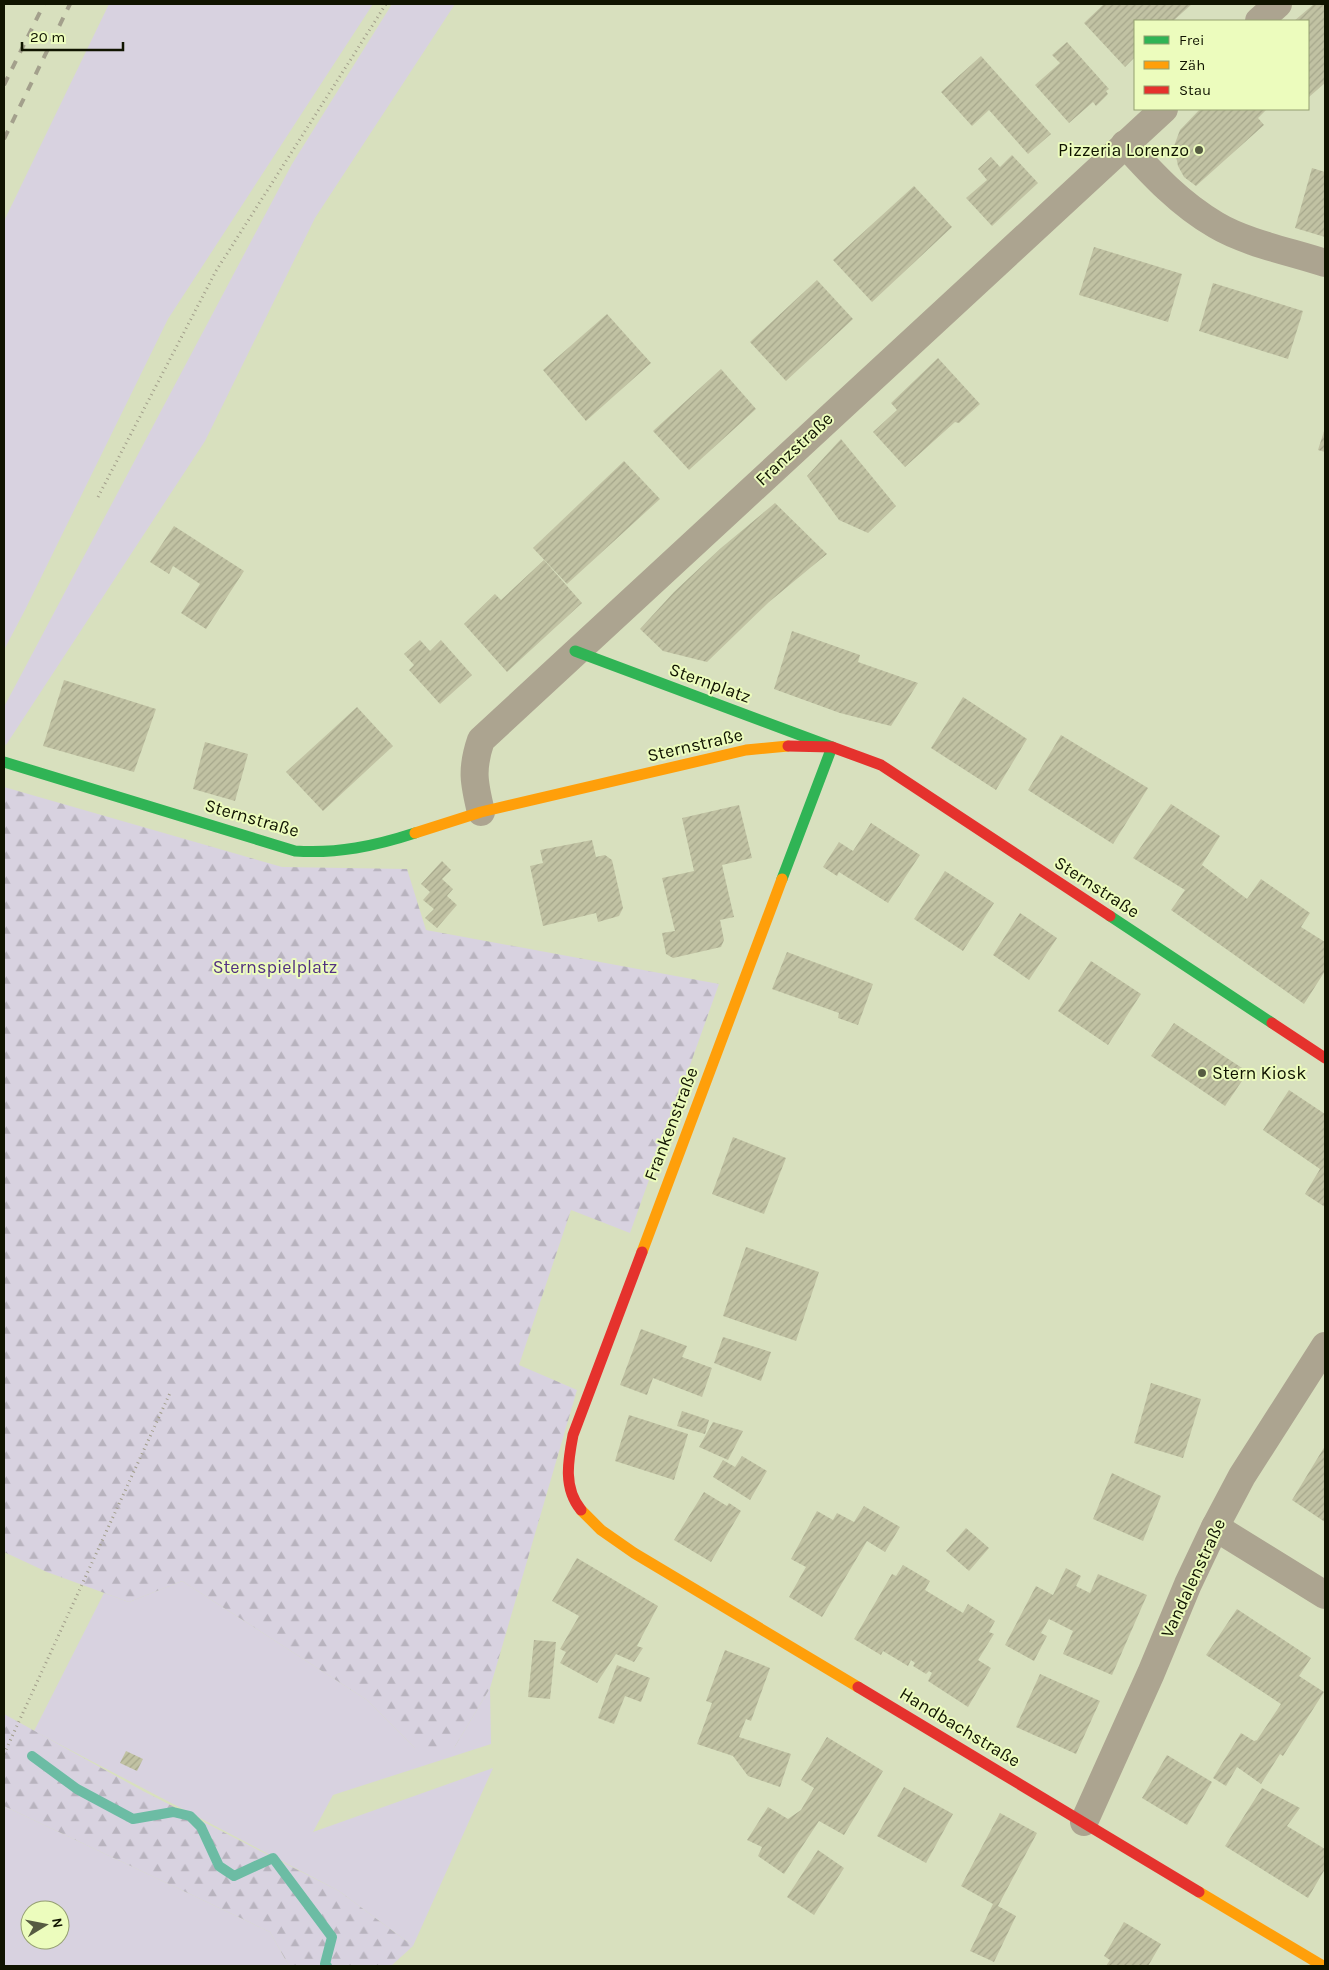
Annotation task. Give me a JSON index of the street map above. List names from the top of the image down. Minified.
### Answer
{"streets":{"street":["Franzstraße","Sternplatz","Sternstraße","Frankenstraße","Vandalenstraße","Handbachstraße"]},"crossings":[["Franzstraße","Sternplatz"],["Franzstraße","Sternstraße"],["Sternplatz","Sternstraße"],["Sternplatz","Frankenstraße"],["Sternstraße","Frankenstraße"],["Frankenstraße","Handbachstraße"],["Vandalenstraße","Handbachstraße"]],"parks":["Sternspielplatz"],"places":["Pizzeria Lorenzo","Stern Kiosk"],"legend":["Frei","Zäh","Stau"],"scale_bar":"20 m","north":"right"}
